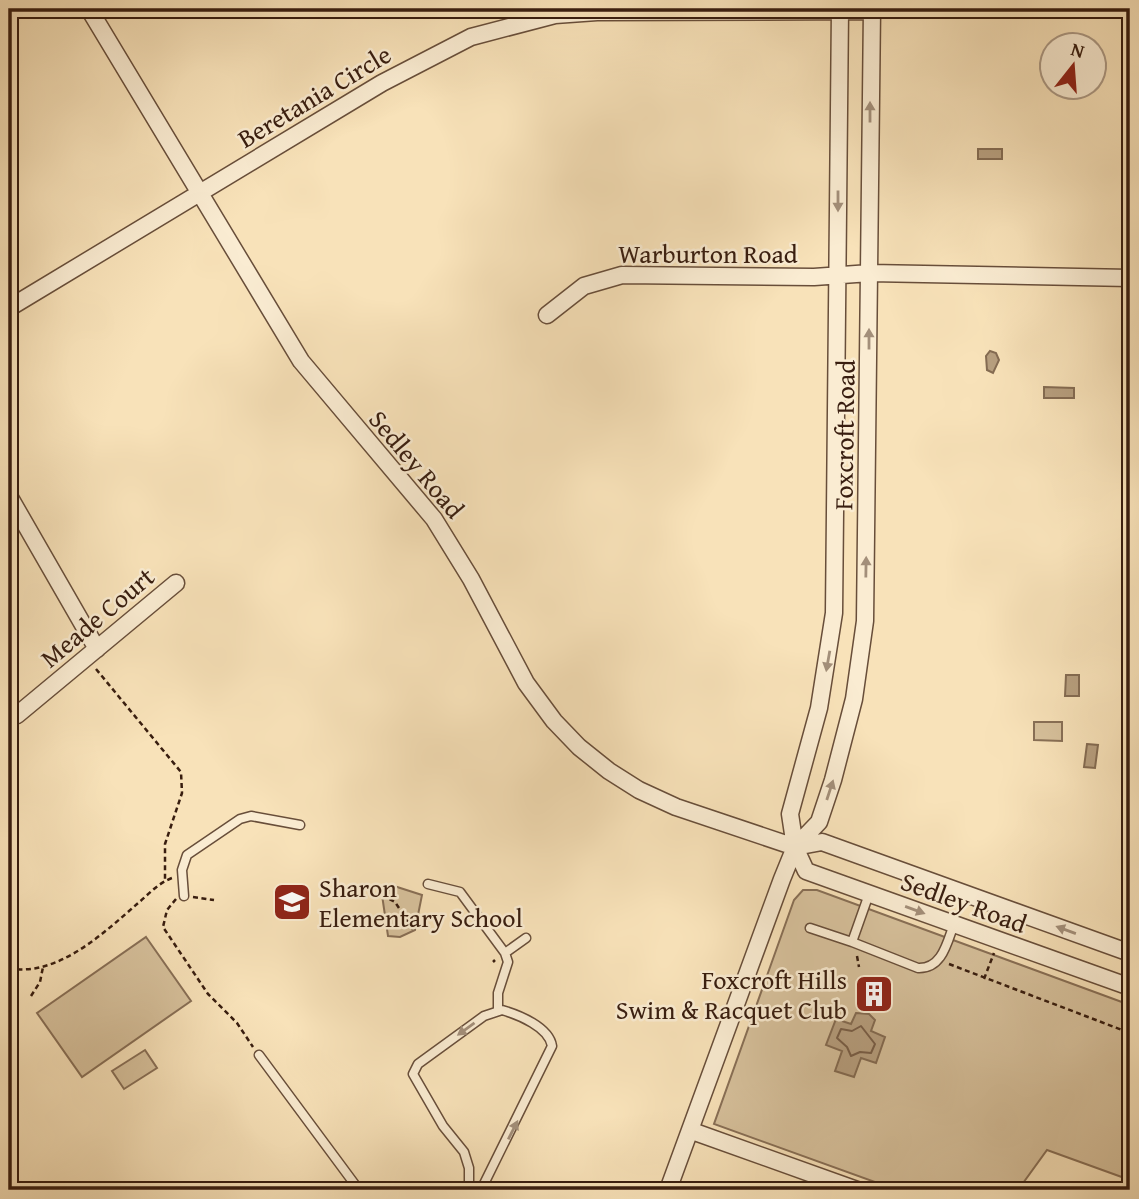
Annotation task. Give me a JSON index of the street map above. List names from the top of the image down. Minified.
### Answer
{"streets":{"street":["Beretania Circle","Warburton Road","Foxcroft Road","Sedley Road","Meade Court"]},"crossings":[["Beretania Circle","Foxcroft Road"],["Beretania Circle","Sedley Road"],["Warburton Road","Foxcroft Road"],["Foxcroft Road","Sedley Road"]],"places":{"school or university":["Sharon Elementary School"],"building":["Foxcroft Hills Swim & Racquet Club"]},"north":"top"}
